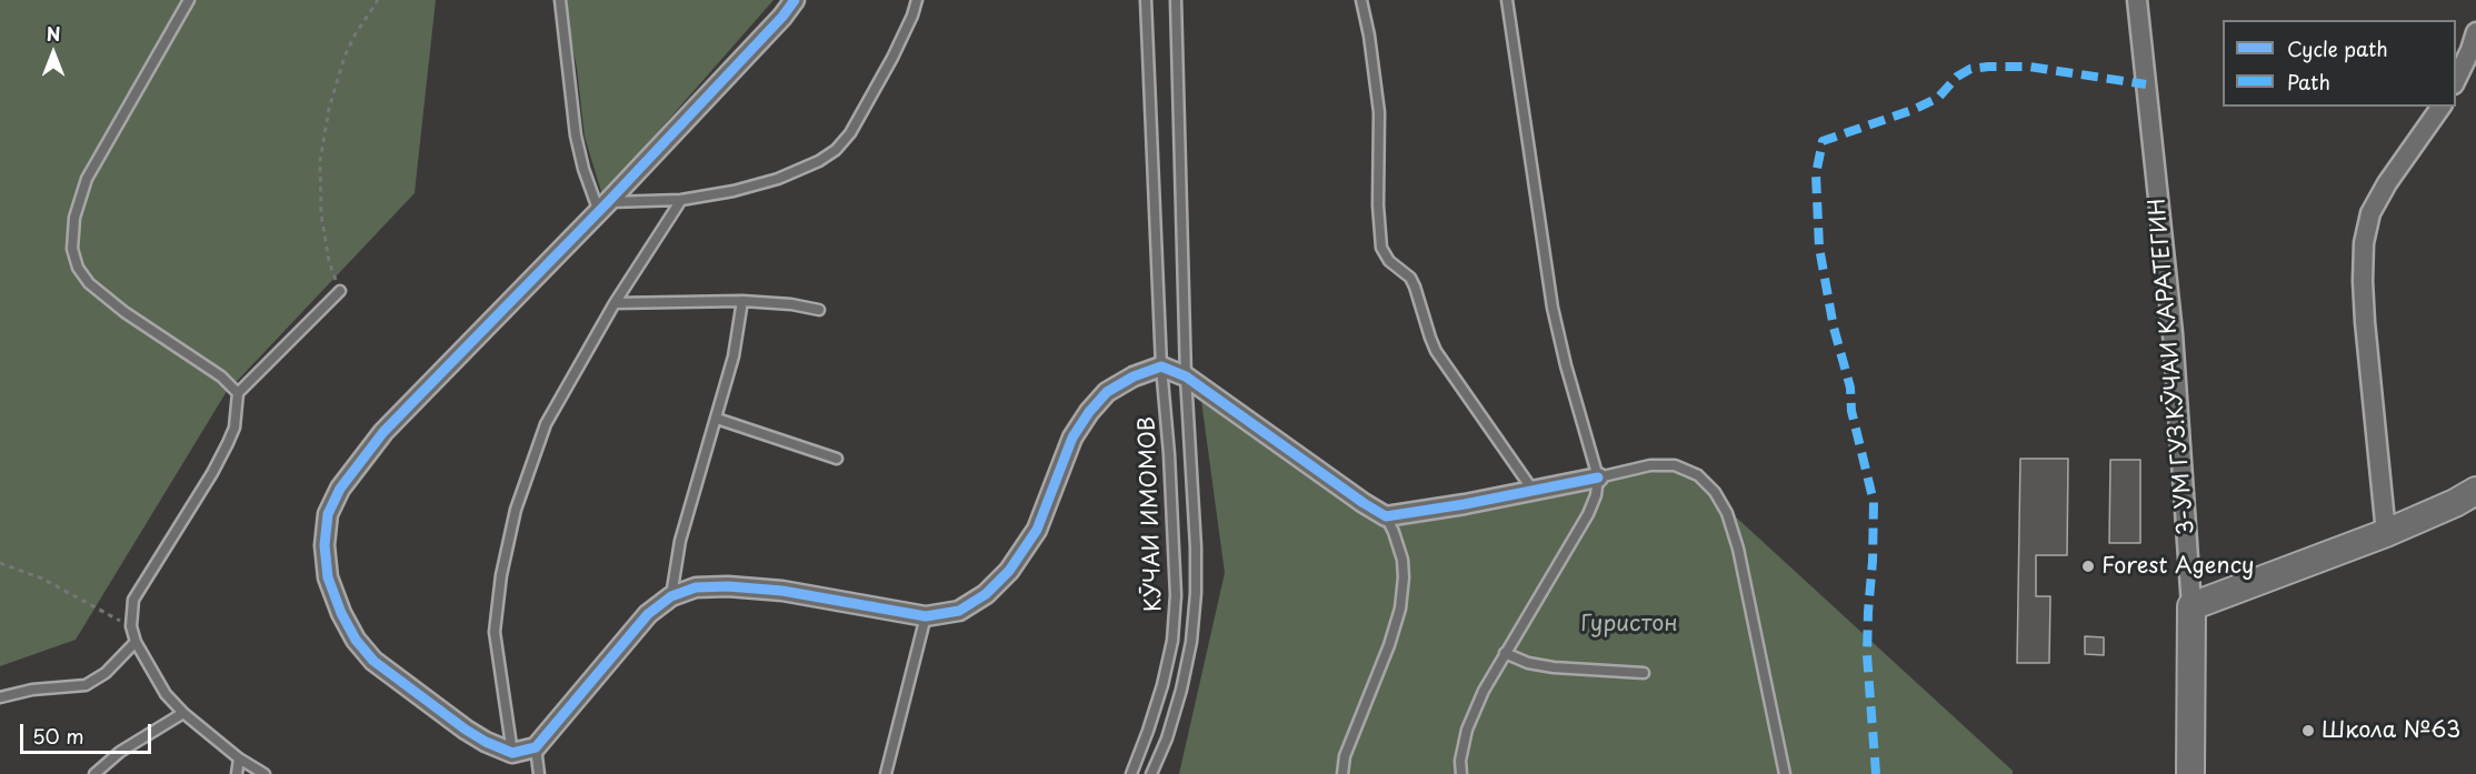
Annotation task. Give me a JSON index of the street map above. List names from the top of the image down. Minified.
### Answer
{"streets":{"street":["3-УМ ГУЗ.КӮЧАИ КАРАТЕГИН"],"lane":["КӮЧАИ ИМОМОВ"]},"parks":["Гуристон"],"places":["Forest Agency","Школа №63"],"legend":["Cycle path","Path"],"scale_bar":"50 m","north":"top"}
